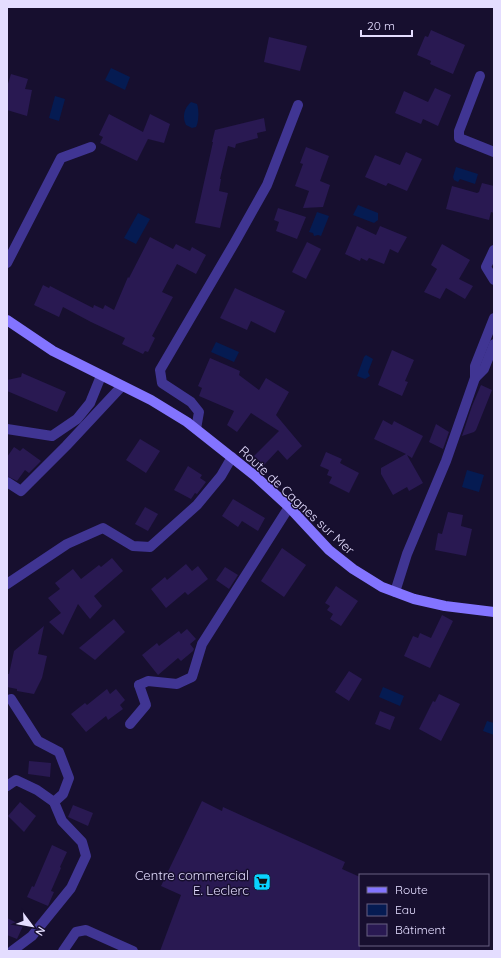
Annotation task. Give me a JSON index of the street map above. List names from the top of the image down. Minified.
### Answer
{"streets":{"main road":["Route de Cagnes sur Mer"]},"places":{"supermarket":["Centre commercial E. Leclerc"]},"legend":["Route","Eau","Bâtiment"],"scale_bar":"20 m","north":"bottom right"}
